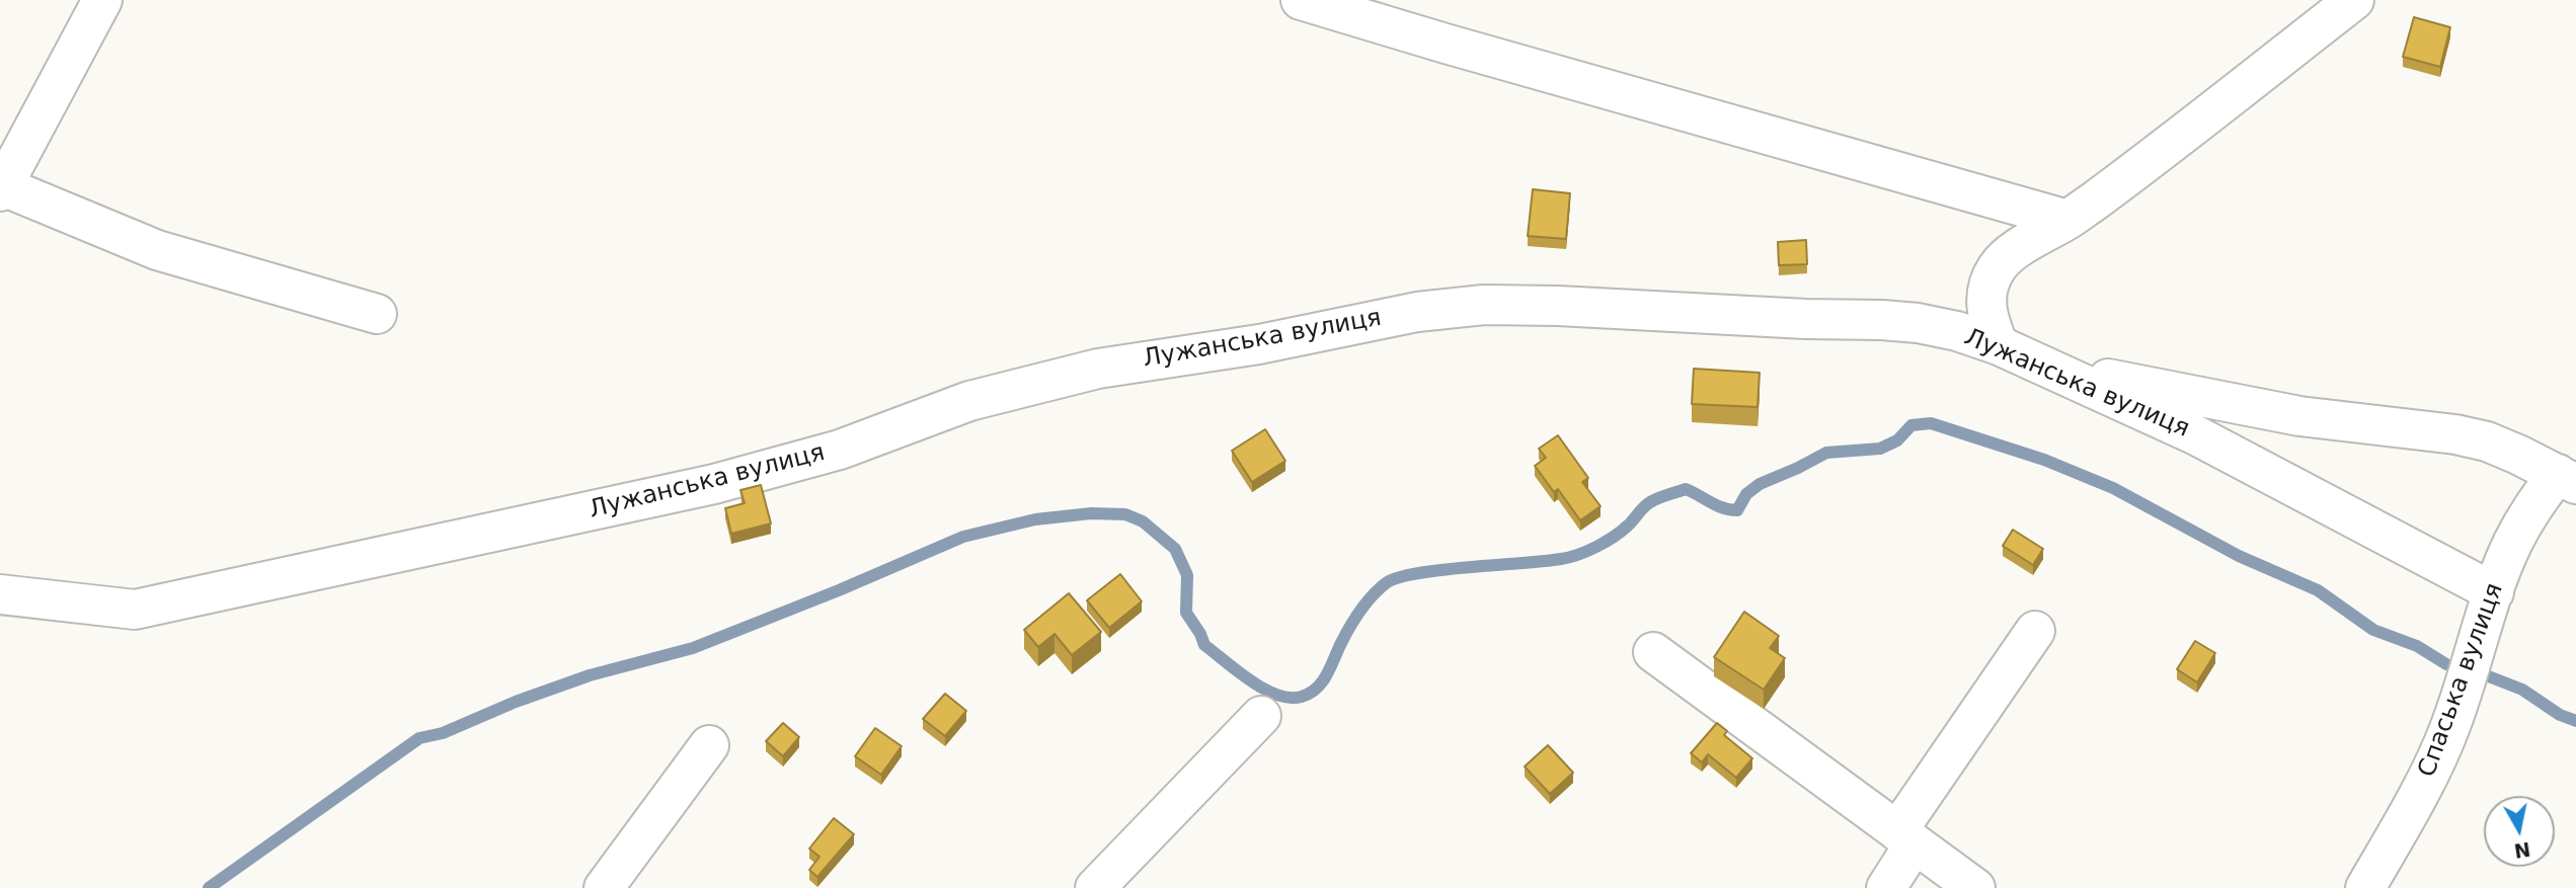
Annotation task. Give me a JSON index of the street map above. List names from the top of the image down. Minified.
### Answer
{"streets":{"street":["Лужанська вулиця","Спаська вулиця"]},"crossings":[["Лужанська вулиця","Спаська вулиця"]],"north":"bottom"}
